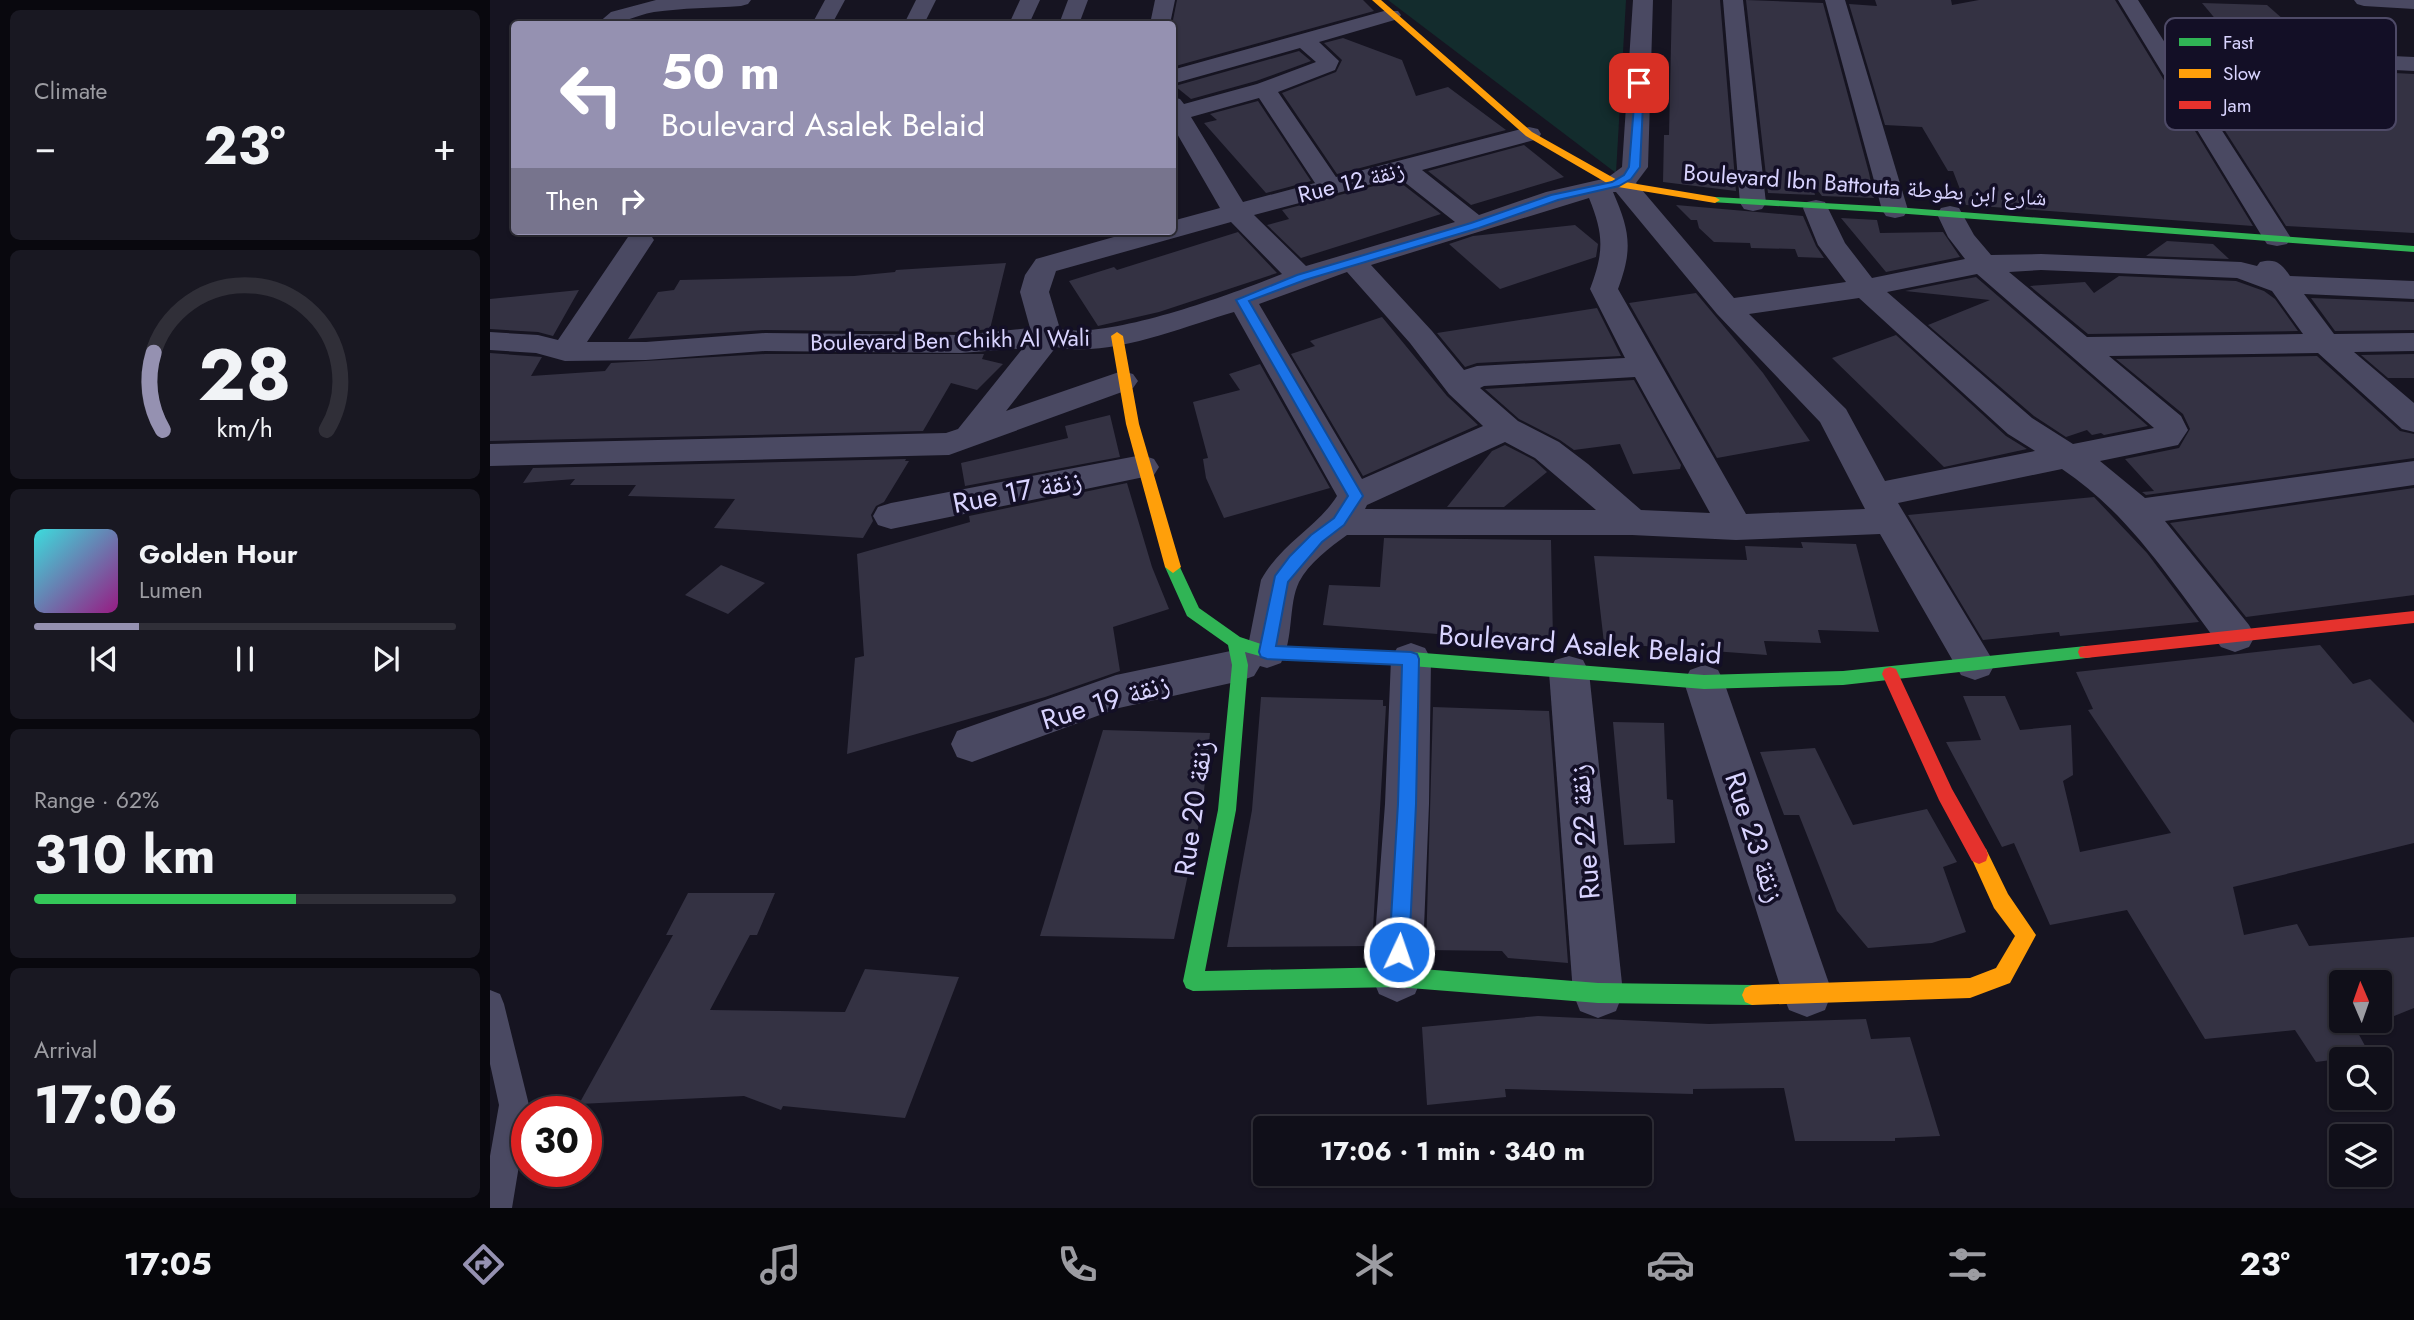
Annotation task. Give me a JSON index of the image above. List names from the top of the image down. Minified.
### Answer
{"streets":{"street":["Rue 12 زنقة","Boulevard Ibn Battouta شارع ابن بطوطة","Boulevard Ben Chikh Al Wali","Rue 17 زنقة","Boulevard Asalek Belaid","Rue 19 زنقة","Rue 20 زنقة","Rue 22 زنقة","Rue 23 زنقة"]},"crossings":[["Rue 12 زنقة","Boulevard Ibn Battouta شارع ابن بطوطة"],["Boulevard Ibn Battouta شارع ابن بطوطة","Boulevard Ben Chikh Al Wali"],["Boulevard Asalek Belaid","Rue 19 زنقة"],["Boulevard Asalek Belaid","Rue 20 زنقة"],["Boulevard Asalek Belaid","Rue 22 زنقة"],["Boulevard Asalek Belaid","Rue 23 زنقة"],["Rue 19 زنقة","Rue 20 زنقة"]],"legend":["Fast","Slow","Jam"],"north":"top","page":{"tile":["Climate",["Range · 62%","310 km"],["Arrival","17:06"]],"turn":["50 m","Boulevard Asalek Belaid"],"heat":["−","23°","+"],"then":"Then","song":["Golden Hour","Lumen"],"limit":"30","trip":"17:06 · 1 min · 340 m","tabs":["17:05","23°"],"gauge":["28","km/h"]}}
